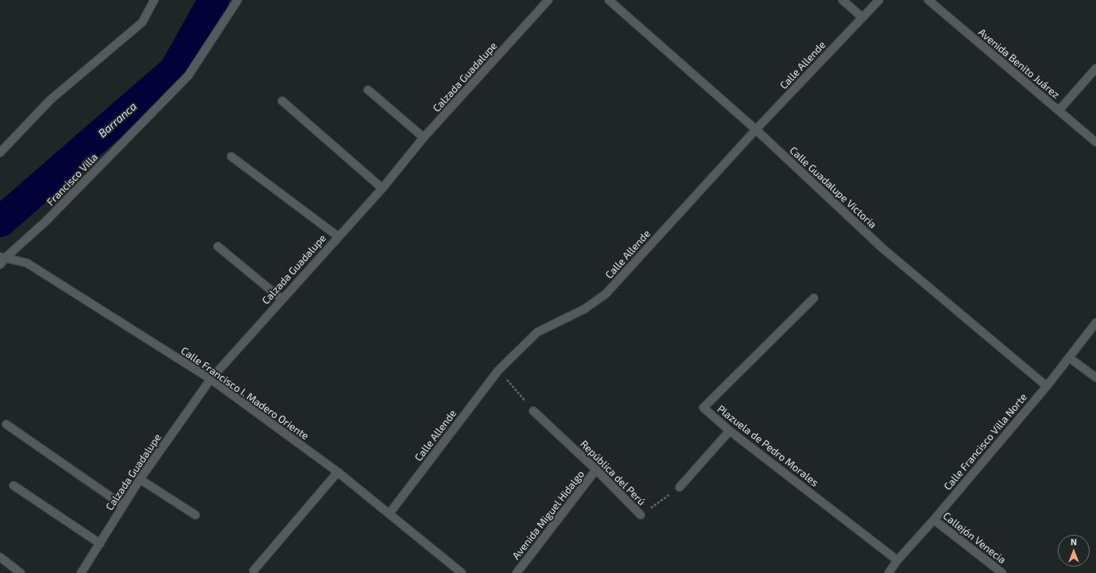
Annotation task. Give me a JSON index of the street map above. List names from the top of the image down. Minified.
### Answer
{"streets":{"street":["Avenida Benito Juárez","Calle Allende","Calzada Guadalupe","Francisco Villa","Calle Guadalupe Victoria","Calle Francisco I. Madero Oriente","Calle Francisco Villa Norte","Plazuela de Pedro Morales","República del Perú","Avenida Miguel Hidalgo","Callejón Venecia"]},"crossings":[["Calle Allende","Calle Guadalupe Victoria"],["Calle Allende","Calle Francisco I. Madero Oriente"],["Calzada Guadalupe","Calle Francisco I. Madero Oriente"],["Francisco Villa","Calle Francisco I. Madero Oriente"],["Calle Guadalupe Victoria","Calle Francisco Villa Norte"],["Calle Francisco Villa Norte","Plazuela de Pedro Morales"],["Calle Francisco Villa Norte","Callejón Venecia"],["República del Perú","Avenida Miguel Hidalgo"]],"water":["Barranca"],"north":"top"}
